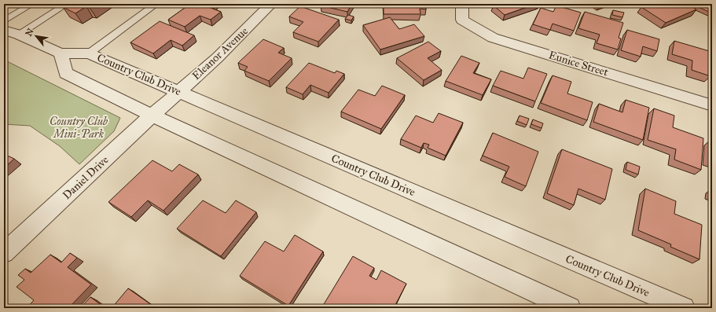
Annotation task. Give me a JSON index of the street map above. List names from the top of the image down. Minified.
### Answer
{"streets":{"street":["Eleanor Avenue","Eunice Street","Country Club Drive","Daniel Drive"]},"crossings":[["Eleanor Avenue","Country Club Drive"],["Eleanor Avenue","Daniel Drive"],["Country Club Drive","Daniel Drive"]],"parks":["Country Club Mini-Park"],"north":"top left"}
